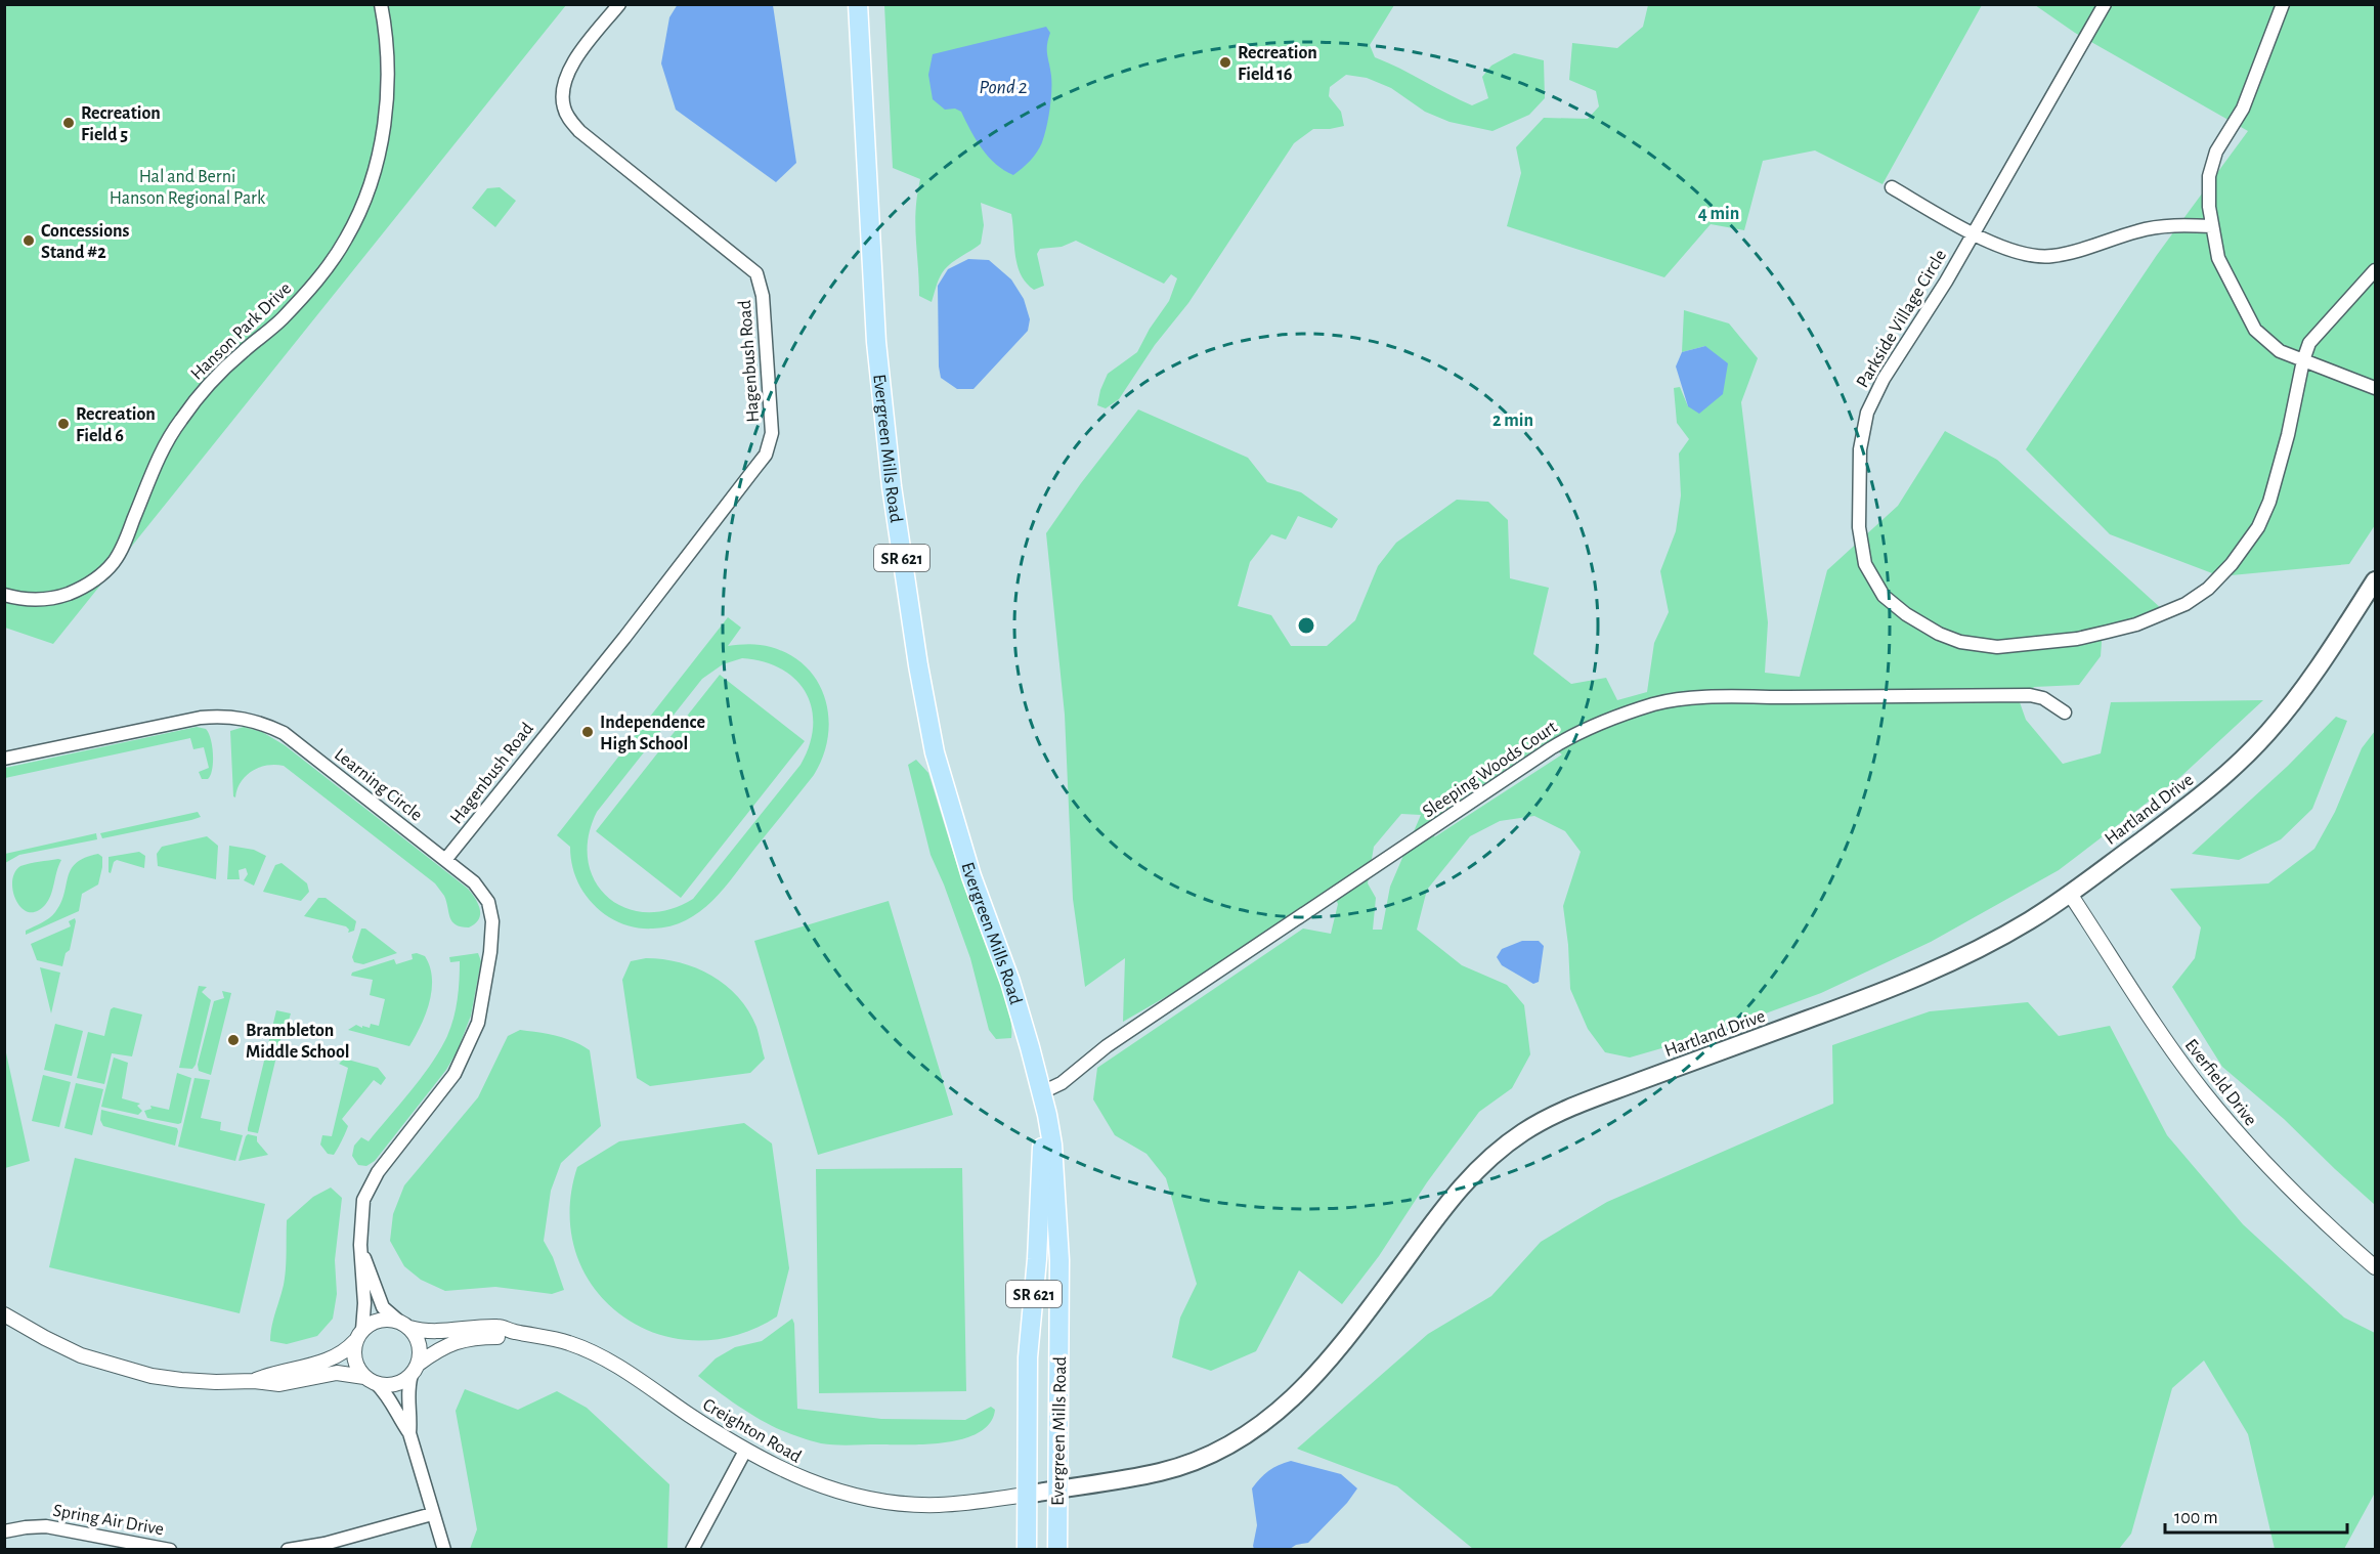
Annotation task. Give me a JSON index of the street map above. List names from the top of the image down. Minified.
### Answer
{"streets":{"main road":["Evergreen Mills Road","SR 621","Hartland Drive"],"street":["Parkside Village Circle","Hanson Park Drive","Hagenbush Road","Sleeping Woods Court","Learning Circle","Everfield Drive","Creighton Road","Spring Air Drive"]},"crossings":[["Hagenbush Road","Learning Circle"],["Evergreen Mills Road","Sleeping Woods Court"],["Evergreen Mills Road","Hartland Drive"],["Evergreen Mills Road","Creighton Road"],["Learning Circle","Creighton Road"],["Hartland Drive","Everfield Drive"],["Hartland Drive","Creighton Road"]],"water":["Pond 2"],"parks":["Hal and Berni Hanson Regional Park"],"places":["Recreation Field 16","Recreation Field 5","Concessions Stand #2","Recreation Field 6","Independence High School","Brambleton Middle School"],"scale_bar":"100 m","rings":["4 min","2 min"]}
